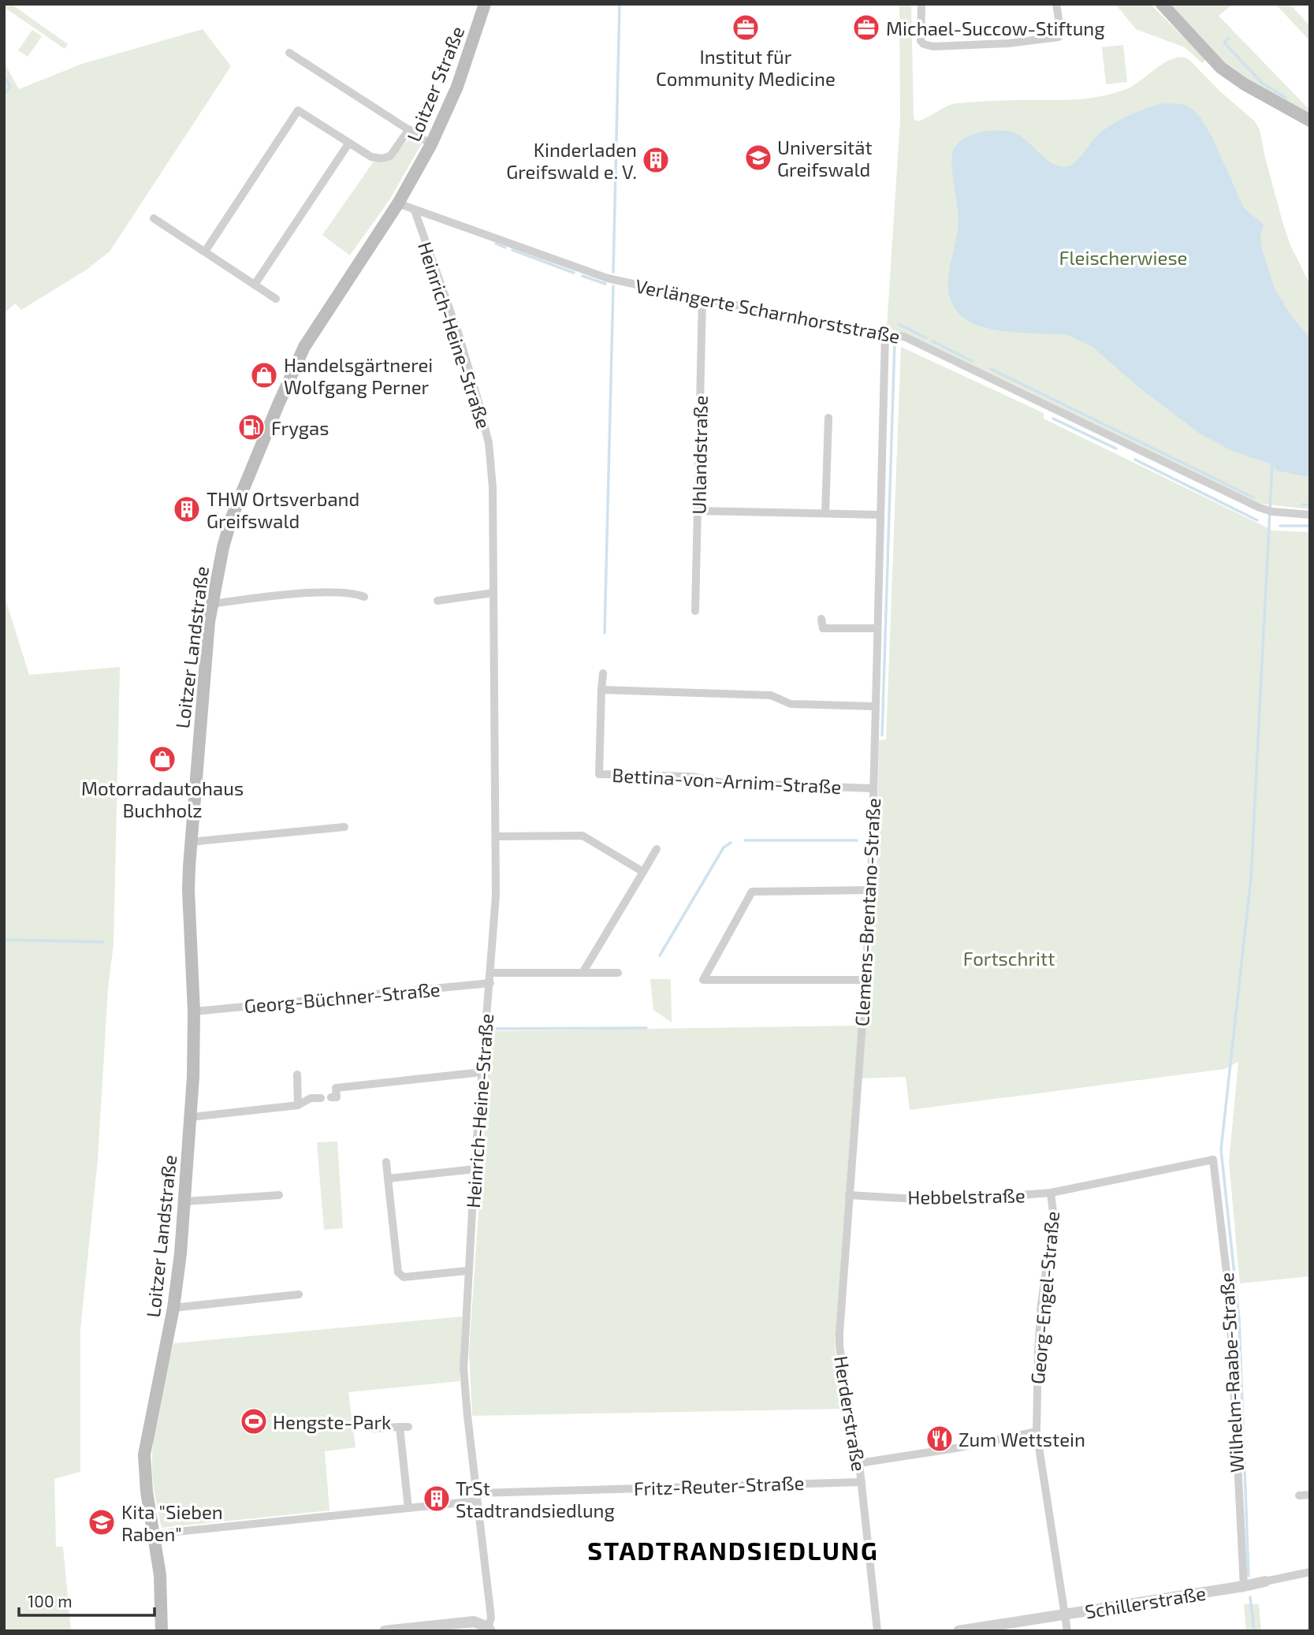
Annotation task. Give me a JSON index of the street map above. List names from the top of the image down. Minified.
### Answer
{"streets":{"main road":["Loitzer Straße","Loitzer Landstraße"],"street":["Verlängerte Scharnhorststraße","Heinrich-Heine-Straße","Uhlandstraße","Bettina-von-Arnim-Straße","Clemens-Brentano-Straße","Georg-Büchner-Straße","Hebbelstraße","Georg-Engel-Straße","Wilhelm-Raabe-Straße","Herderstraße","Fritz-Reuter-Straße","Schillerstraße"]},"crossings":[["Loitzer Straße","Verlängerte Scharnhorststraße"],["Loitzer Straße","Loitzer Landstraße"],["Verlängerte Scharnhorststraße","Heinrich-Heine-Straße"],["Verlängerte Scharnhorststraße","Uhlandstraße"],["Verlängerte Scharnhorststraße","Loitzer Landstraße"],["Verlängerte Scharnhorststraße","Clemens-Brentano-Straße"],["Heinrich-Heine-Straße","Georg-Büchner-Straße"],["Heinrich-Heine-Straße","Fritz-Reuter-Straße"],["Loitzer Landstraße","Georg-Büchner-Straße"],["Loitzer Landstraße","Fritz-Reuter-Straße"],["Bettina-von-Arnim-Straße","Clemens-Brentano-Straße"],["Clemens-Brentano-Straße","Hebbelstraße"],["Clemens-Brentano-Straße","Herderstraße"],["Hebbelstraße","Georg-Engel-Straße"],["Hebbelstraße","Wilhelm-Raabe-Straße"],["Hebbelstraße","Herderstraße"],["Georg-Engel-Straße","Schillerstraße"],["Wilhelm-Raabe-Straße","Schillerstraße"],["Herderstraße","Fritz-Reuter-Straße"]],"districts":["STADTRANDSIEDLUNG"],"parks":["Fleischerwiese","Fortschritt"],"places":{"office":["Institut für Community Medicine","Michael-Succow-Stiftung"],"school or university":["Universität Greifswald","Kita \"Sieben Raben\""],"building":["Kinderladen Greifswald e. V.","THW Ortsverband Greifswald","TrSt Stadtrandsiedlung"],"shop":["Handelsgärtnerei Wolfgang Perner","Motorradautohaus Buchholz"],"fuel station":["Frygas"],"sports":["Hengste-Park"],"restaurant":["Zum Wettstein"]},"scale_bar":"100 m"}
